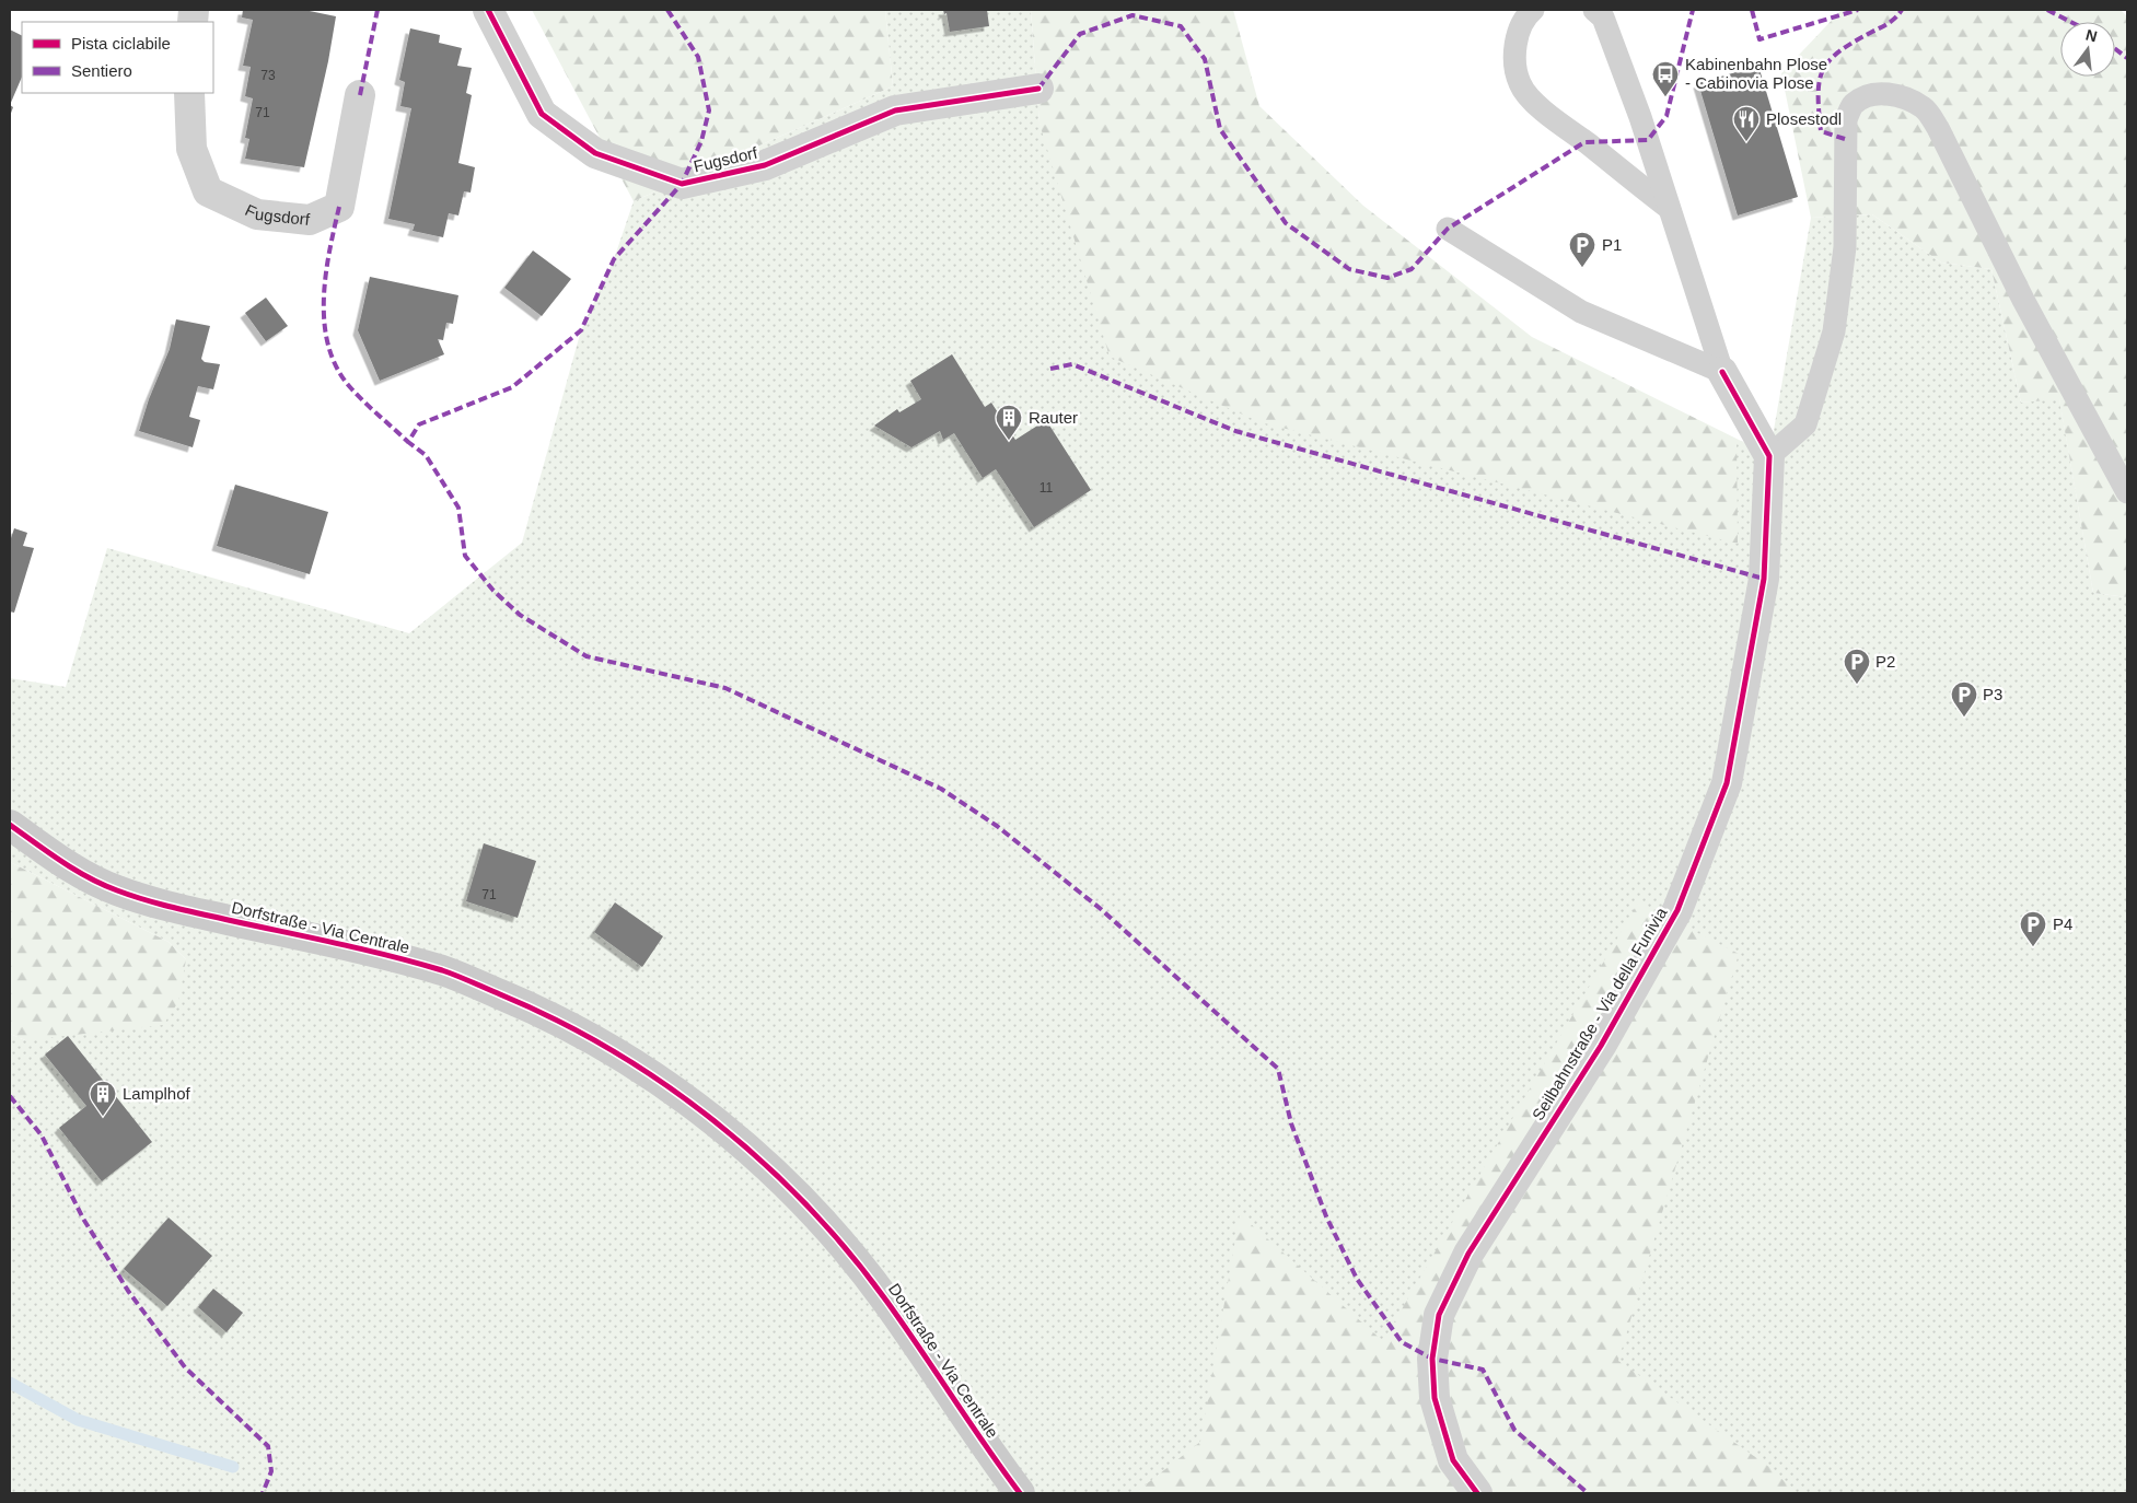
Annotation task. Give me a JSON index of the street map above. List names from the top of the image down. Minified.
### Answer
{"streets":{"street":["Fugsdorf","Dorfstraße - Via Centrale","Seilbahnstraße - Via della Funivia"]},"places":{"bus stop":["Kabinenbahn Plose - Cabinovia Plose"],"restaurant":["Plosestodl"],"parking":["P1","P2","P3","P4"],"building":["Rauter","Lamplhof"]},"house_numbers":["73","71","11","71"],"legend":["Pista ciclabile","Sentiero"],"north":"top"}
